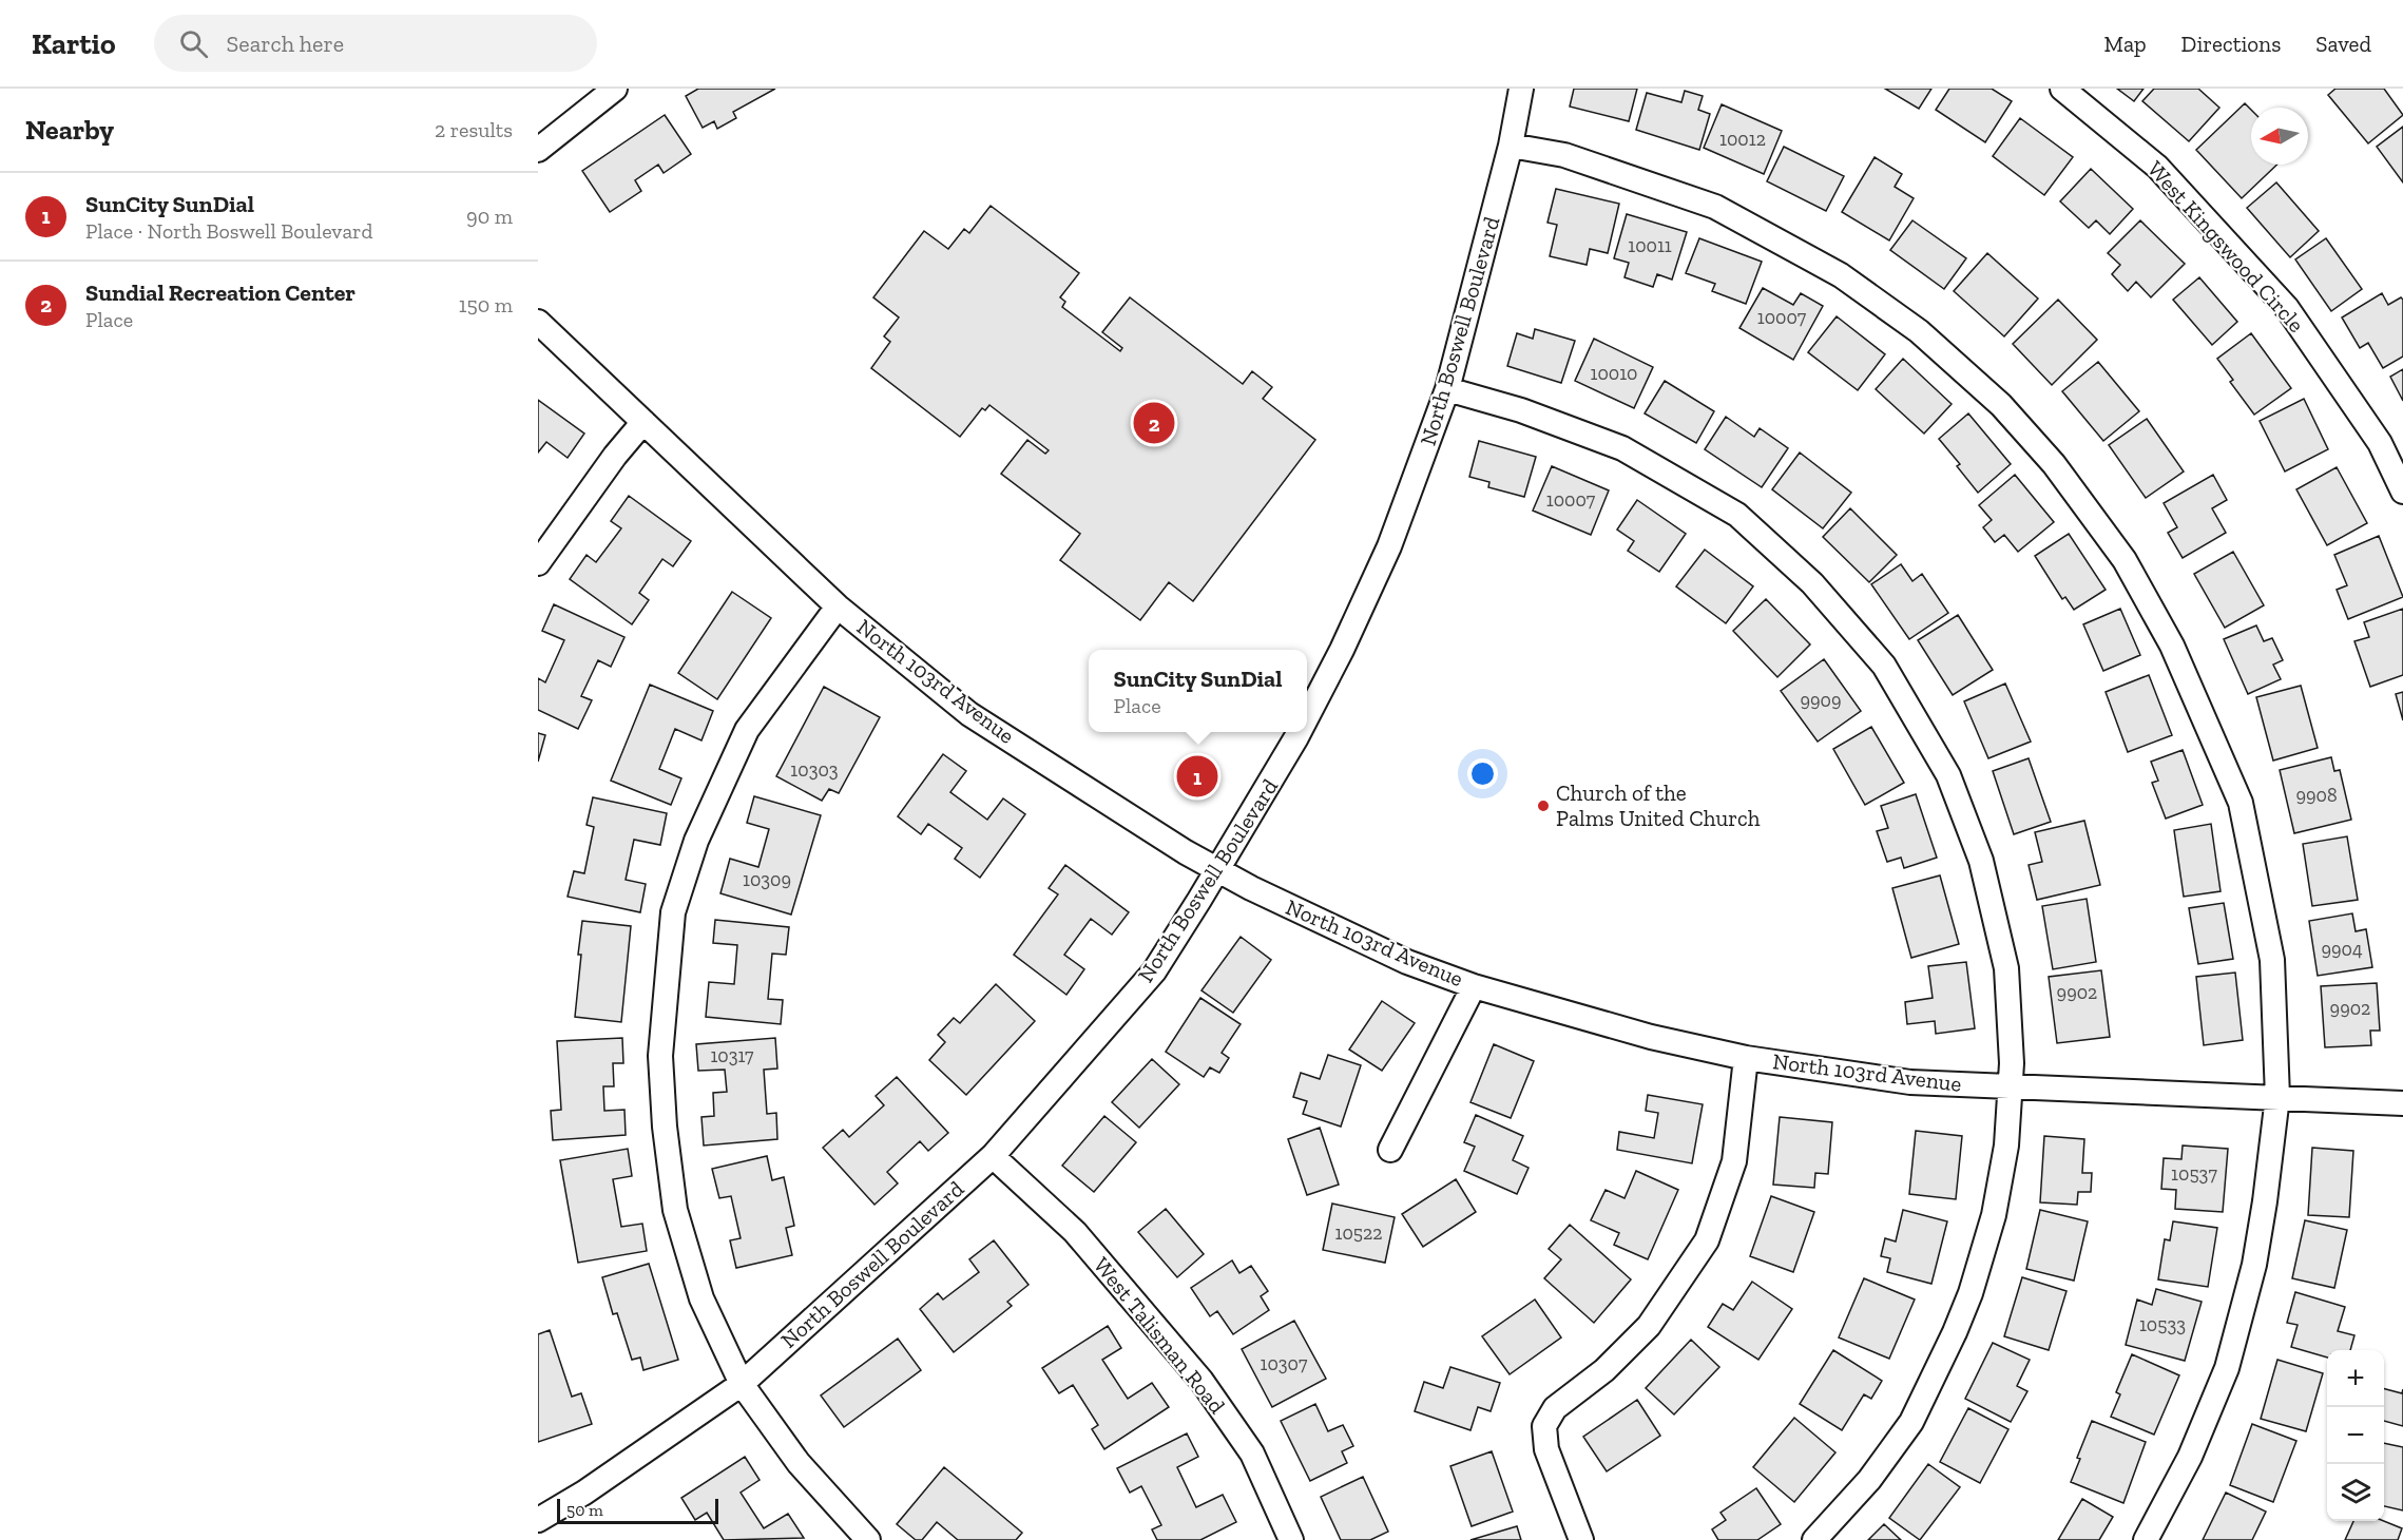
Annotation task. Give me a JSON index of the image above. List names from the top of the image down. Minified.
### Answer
{"streets":{"street":["West Kingswood Circle","North Boswell Boulevard","North 103rd Avenue","West Talisman Road"]},"crossings":[["North Boswell Boulevard","North 103rd Avenue"],["North Boswell Boulevard","West Talisman Road"]],"places":["Church of the Palms United Church"],"house_numbers":["10012","10011","10007","10010","10007","9909","10303","9908","10309","9904","9902","9902","10317","10537","10522","10533","10307"],"scale_bar":"50 m","north":"left","page":{"header":"Kartio","search":"Search here","nav":["Map","Directions","Saved"],"heading":["Nearby","2 results"],"list":[{"mark":"1","name":"SunCity SunDial","note":"Place · North Boswell Boulevard","value":"90 m"},{"mark":"2","name":"Sundial Recreation Center","note":"Place","value":"150 m"}],"pins":["2","1"],"popup":["SunCity SunDial","Place"],"map_buttons":["+","−"],"scale":"50 m"}}
